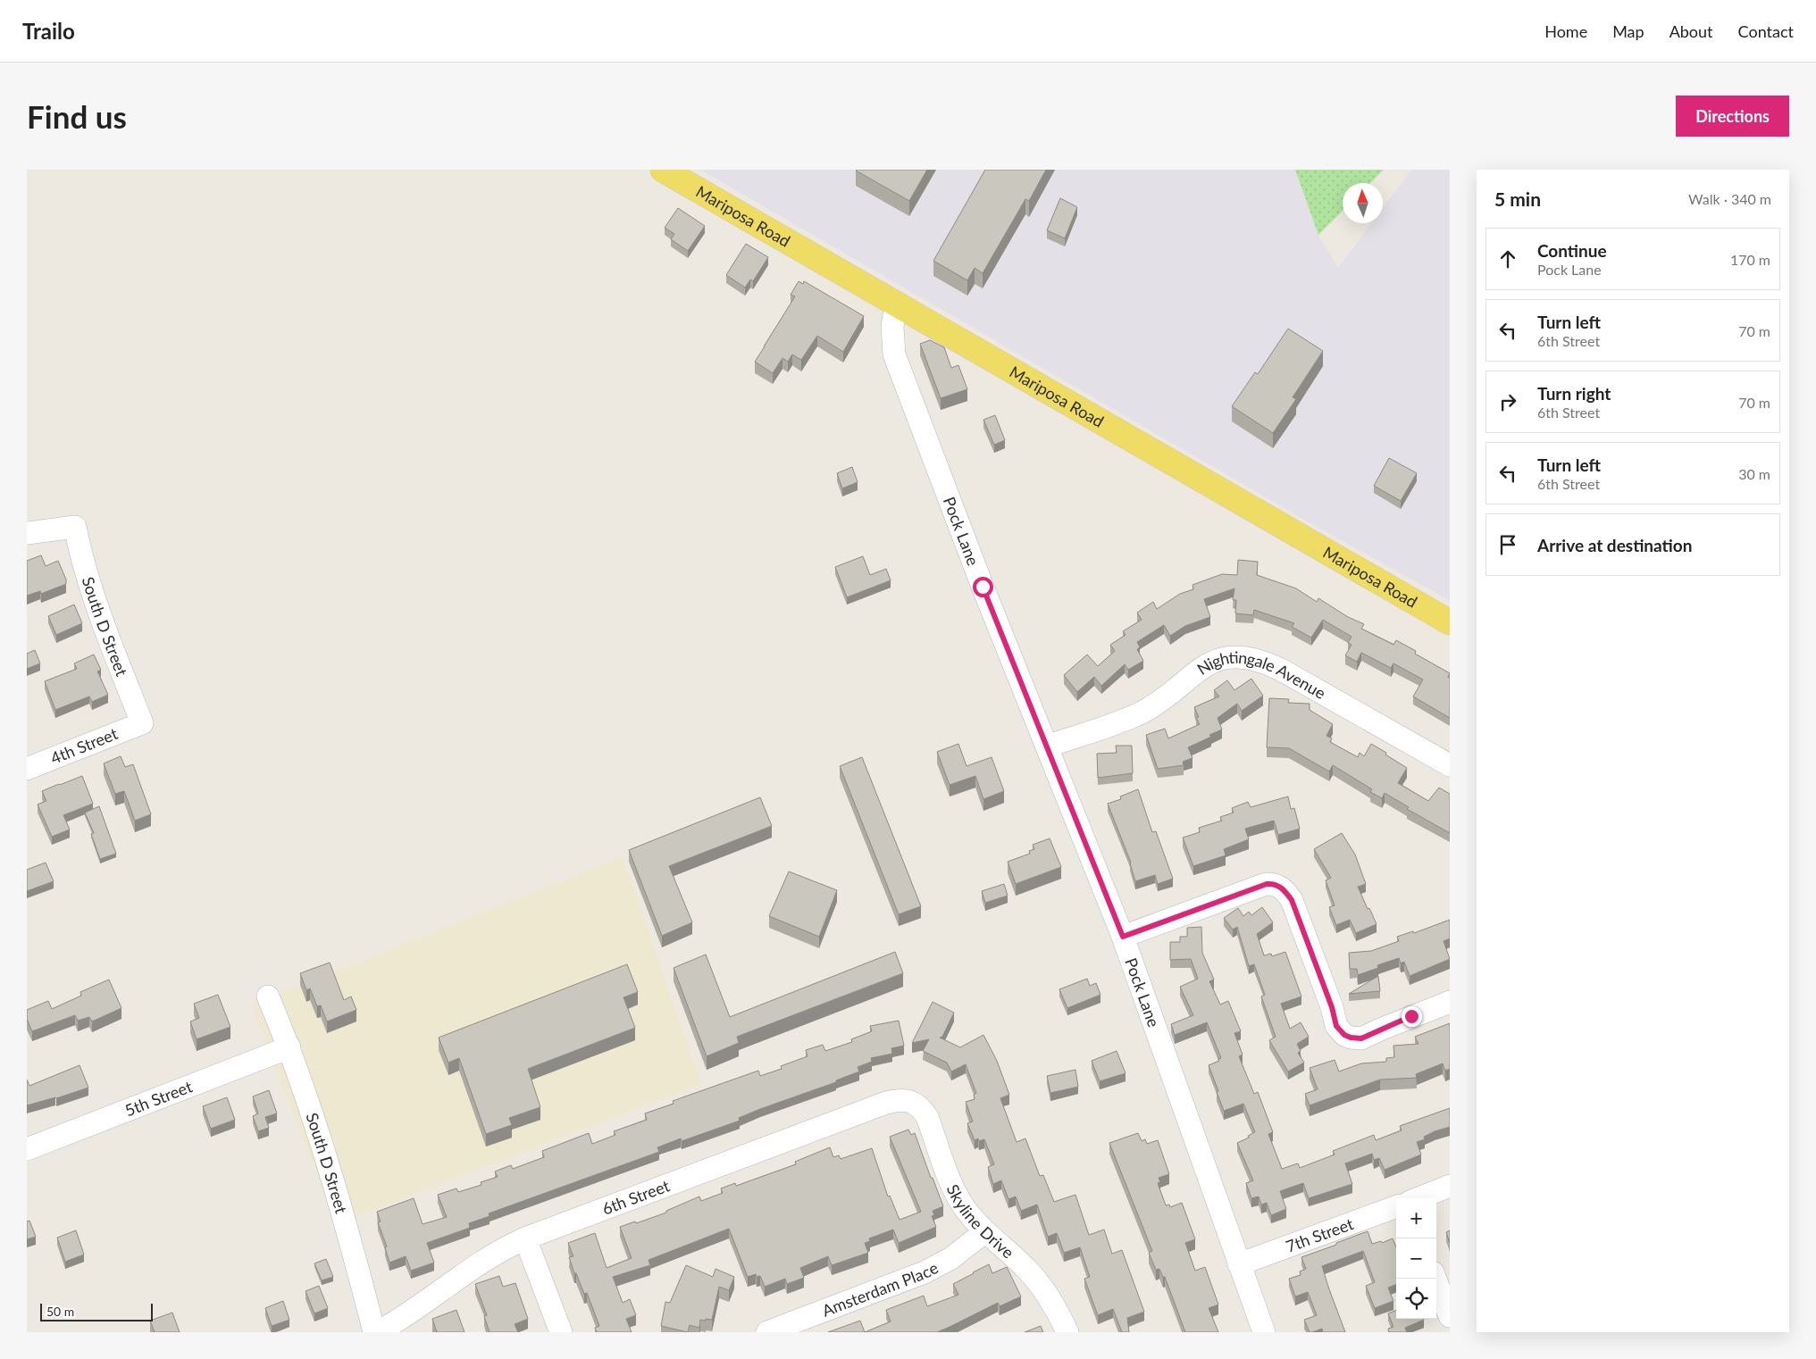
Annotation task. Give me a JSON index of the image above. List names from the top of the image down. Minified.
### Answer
{"streets":{"main road":["Mariposa Road"],"street":["Pock Lane","South D Street","Nightingale Avenue","4th Street","5th Street","6th Street","Skyline Drive","7th Street","Amsterdam Place"]},"crossings":[["Mariposa Road","Pock Lane"],["Pock Lane","Nightingale Avenue"],["Pock Lane","7th Street"],["South D Street","4th Street"],["South D Street","5th Street"],["6th Street","Skyline Drive"],["Skyline Drive","Amsterdam Place"]],"scale_bar":"50 m","north":"top","page":{"header":"Trailo","nav":["Home","Map","About","Contact"],"buttons":"Directions","title":"Find us","heading":["5 min","Walk · 340 m"],"list":[["Continue","Pock Lane","170 m"],["Turn left","6th Street","70 m"],["Turn right","6th Street","70 m"],["Turn left","6th Street","30 m"],"Arrive at destination"],"map_buttons":["+","−"],"scale":"50 m"}}
